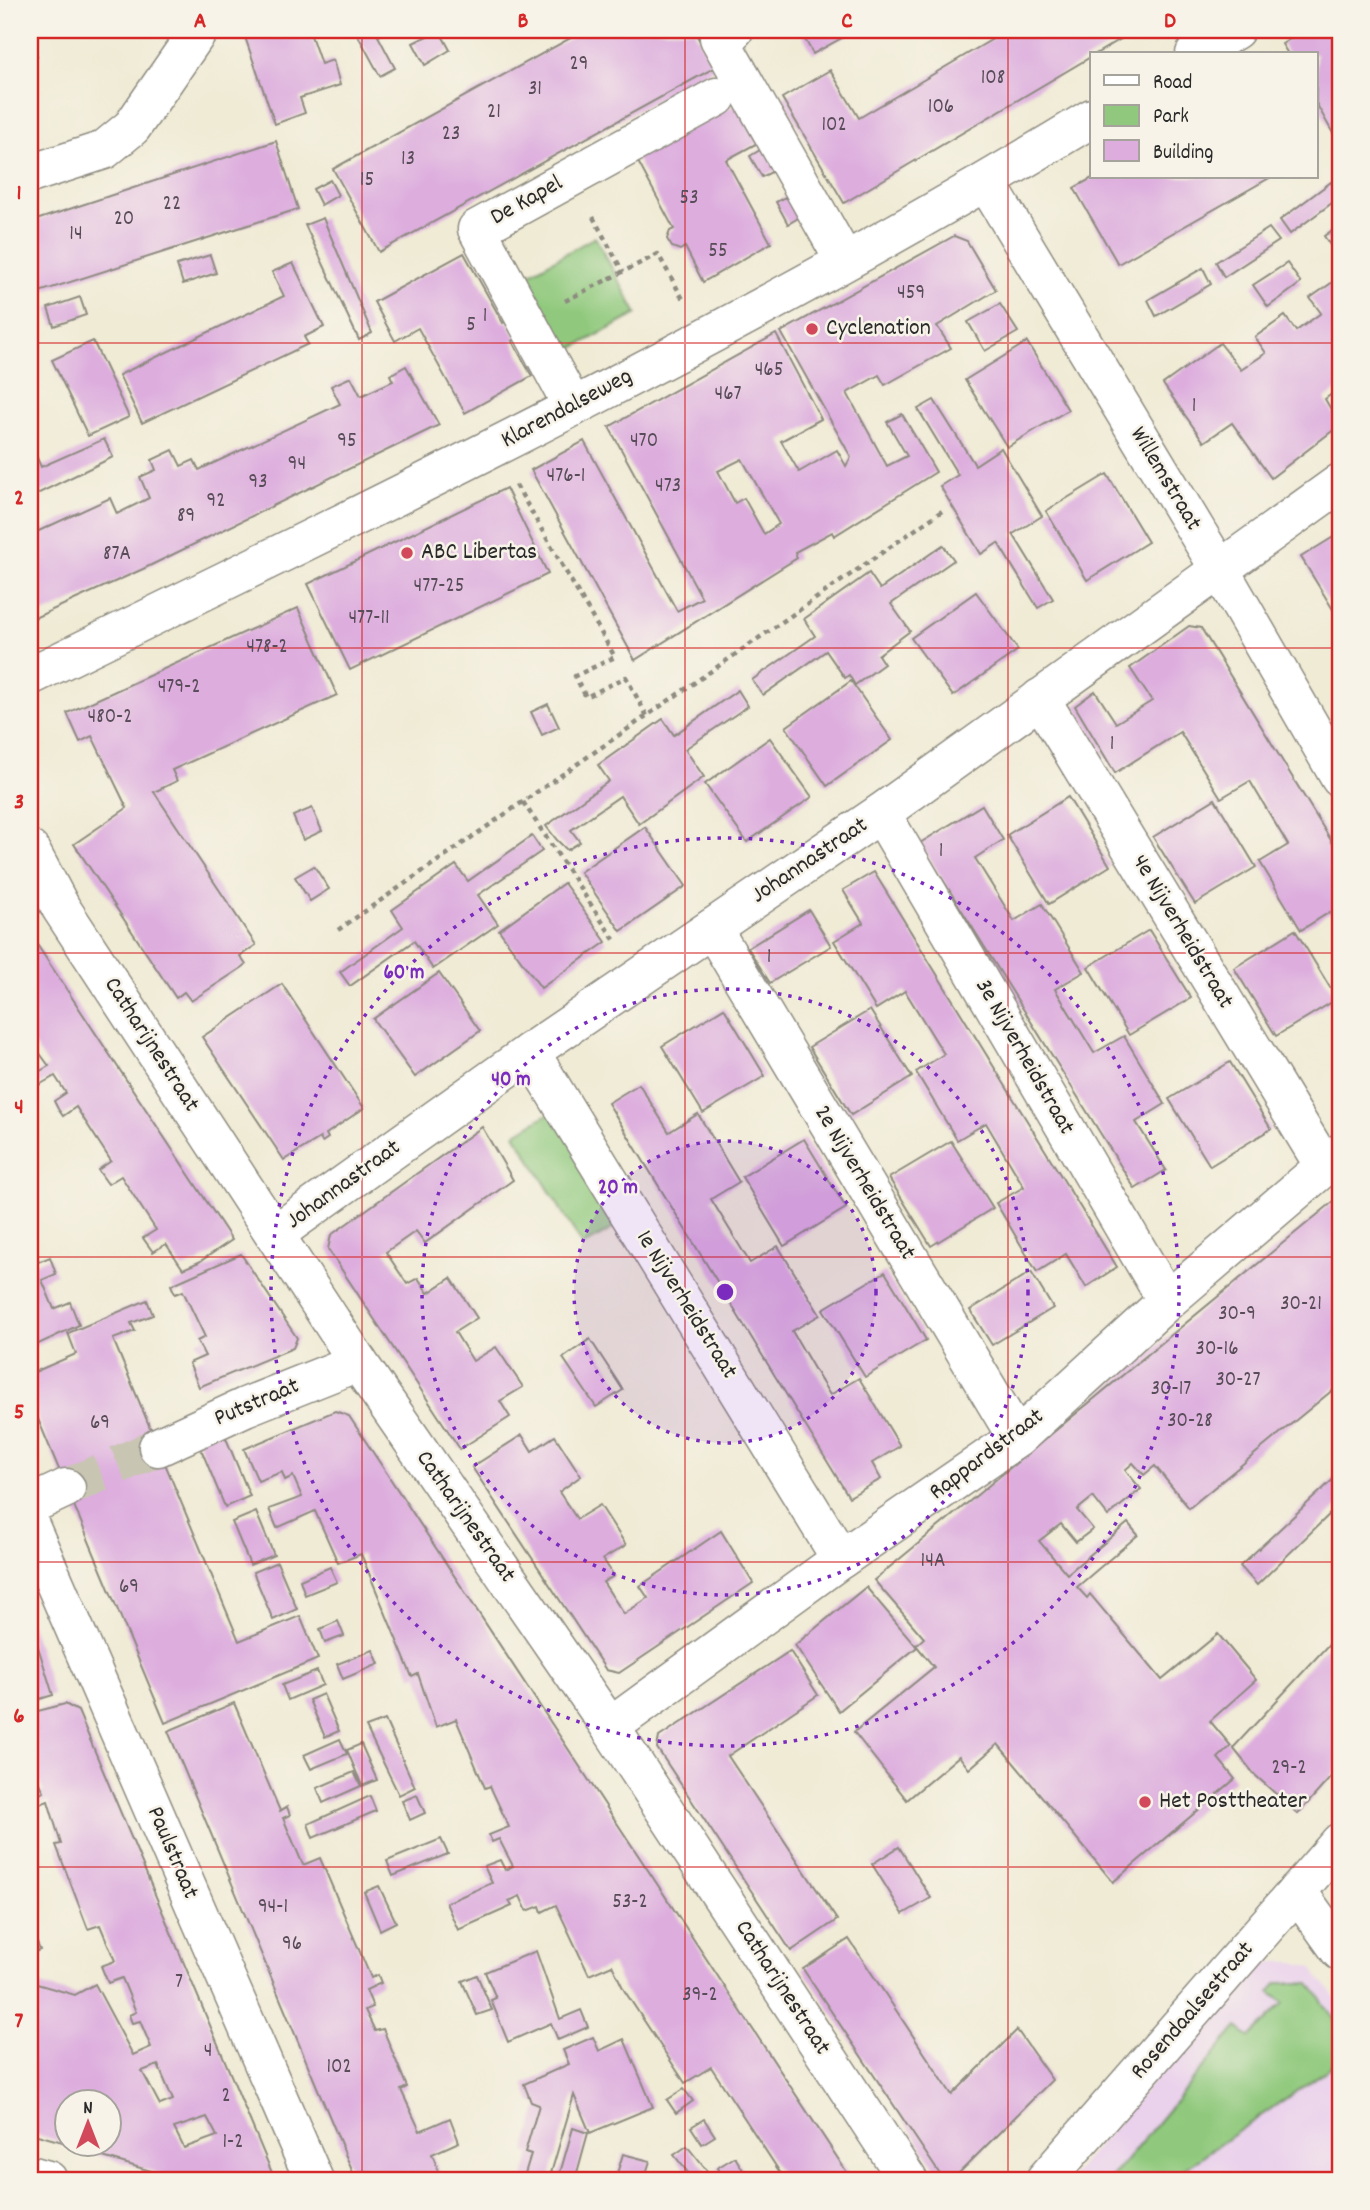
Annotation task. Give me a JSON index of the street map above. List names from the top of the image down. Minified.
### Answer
{"streets":{"street":["De Kapel","Klarendalseweg","Willemstraat","Johannastraat","4e Nijverheidstraat","Catharijnestraat","3e Nijverheidstraat","2e Nijverheidstraat","1e Nijverheidstraat","Putstraat","Rappardstraat","Paulstraat","Rosendaalsestraat"]},"crossings":[["De Kapel","Klarendalseweg"],["Klarendalseweg","Willemstraat"],["Willemstraat","Johannastraat"],["Johannastraat","4e Nijverheidstraat"],["Johannastraat","Catharijnestraat"],["Johannastraat","3e Nijverheidstraat"],["Johannastraat","2e Nijverheidstraat"],["Johannastraat","1e Nijverheidstraat"],["4e Nijverheidstraat","Rappardstraat"],["Catharijnestraat","Putstraat"],["Catharijnestraat","Rappardstraat"],["3e Nijverheidstraat","Rappardstraat"],["2e Nijverheidstraat","Rappardstraat"],["1e Nijverheidstraat","Rappardstraat"]],"places":["Cyclenation","ABC Libertas","Het Posttheater"],"house_numbers":["29","108","31","106","21","102","23","13","15","53","22","20","14","55","459","1","5","465","467","1","95","470","94","476-1","93","473","92","89","87A","477-25","477-11","478-2","479-2","480-2","1","1","1","30-21","30-9","30-16","30-27","30-17","30-28","69","14A","69","29-2","53-2","94-1","96","7","39-2","4","102","2","1-2"],"legend":["Road","Park","Building"],"north":"top","grid":{"columns":["A","B","C","D"],"rows":["1","2","3","4","5","6","7"]},"rings":["60 m","40 m","20 m"]}
